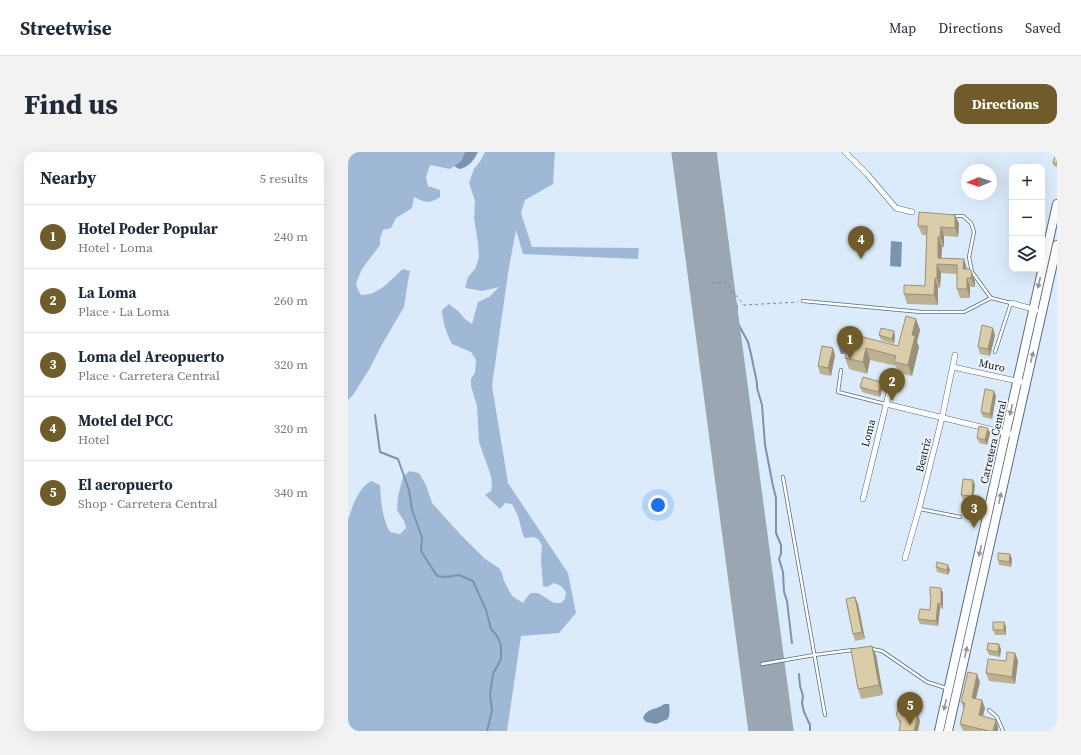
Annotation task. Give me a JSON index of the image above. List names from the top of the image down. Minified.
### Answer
{"streets":{"main road":["Carretera Central"],"street":["Muro","Loma","Beatriz"]},"crossings":[["Muro","Carretera Central"],["Muro","Beatriz"]],"north":"left","page":{"header":"Streetwise","nav":["Map","Directions","Saved"],"buttons":"Directions","title":"Find us","heading":["Nearby","5 results"],"map_buttons":["+","−"],"list":[{"mark":"1","name":"Hotel Poder Popular","note":"Hotel · Loma","value":"240 m"},{"mark":"2","name":"La Loma","note":"Place · La Loma","value":"260 m"},{"mark":"3","name":"Loma del Areopuerto","note":"Place · Carretera Central","value":"320 m"},{"mark":"4","name":"Motel del PCC","note":"Hotel","value":"320 m"},{"mark":"5","name":"El aeropuerto","note":"Shop · Carretera Central","value":"340 m"}],"pins":["4","1","2","3","5"]}}
